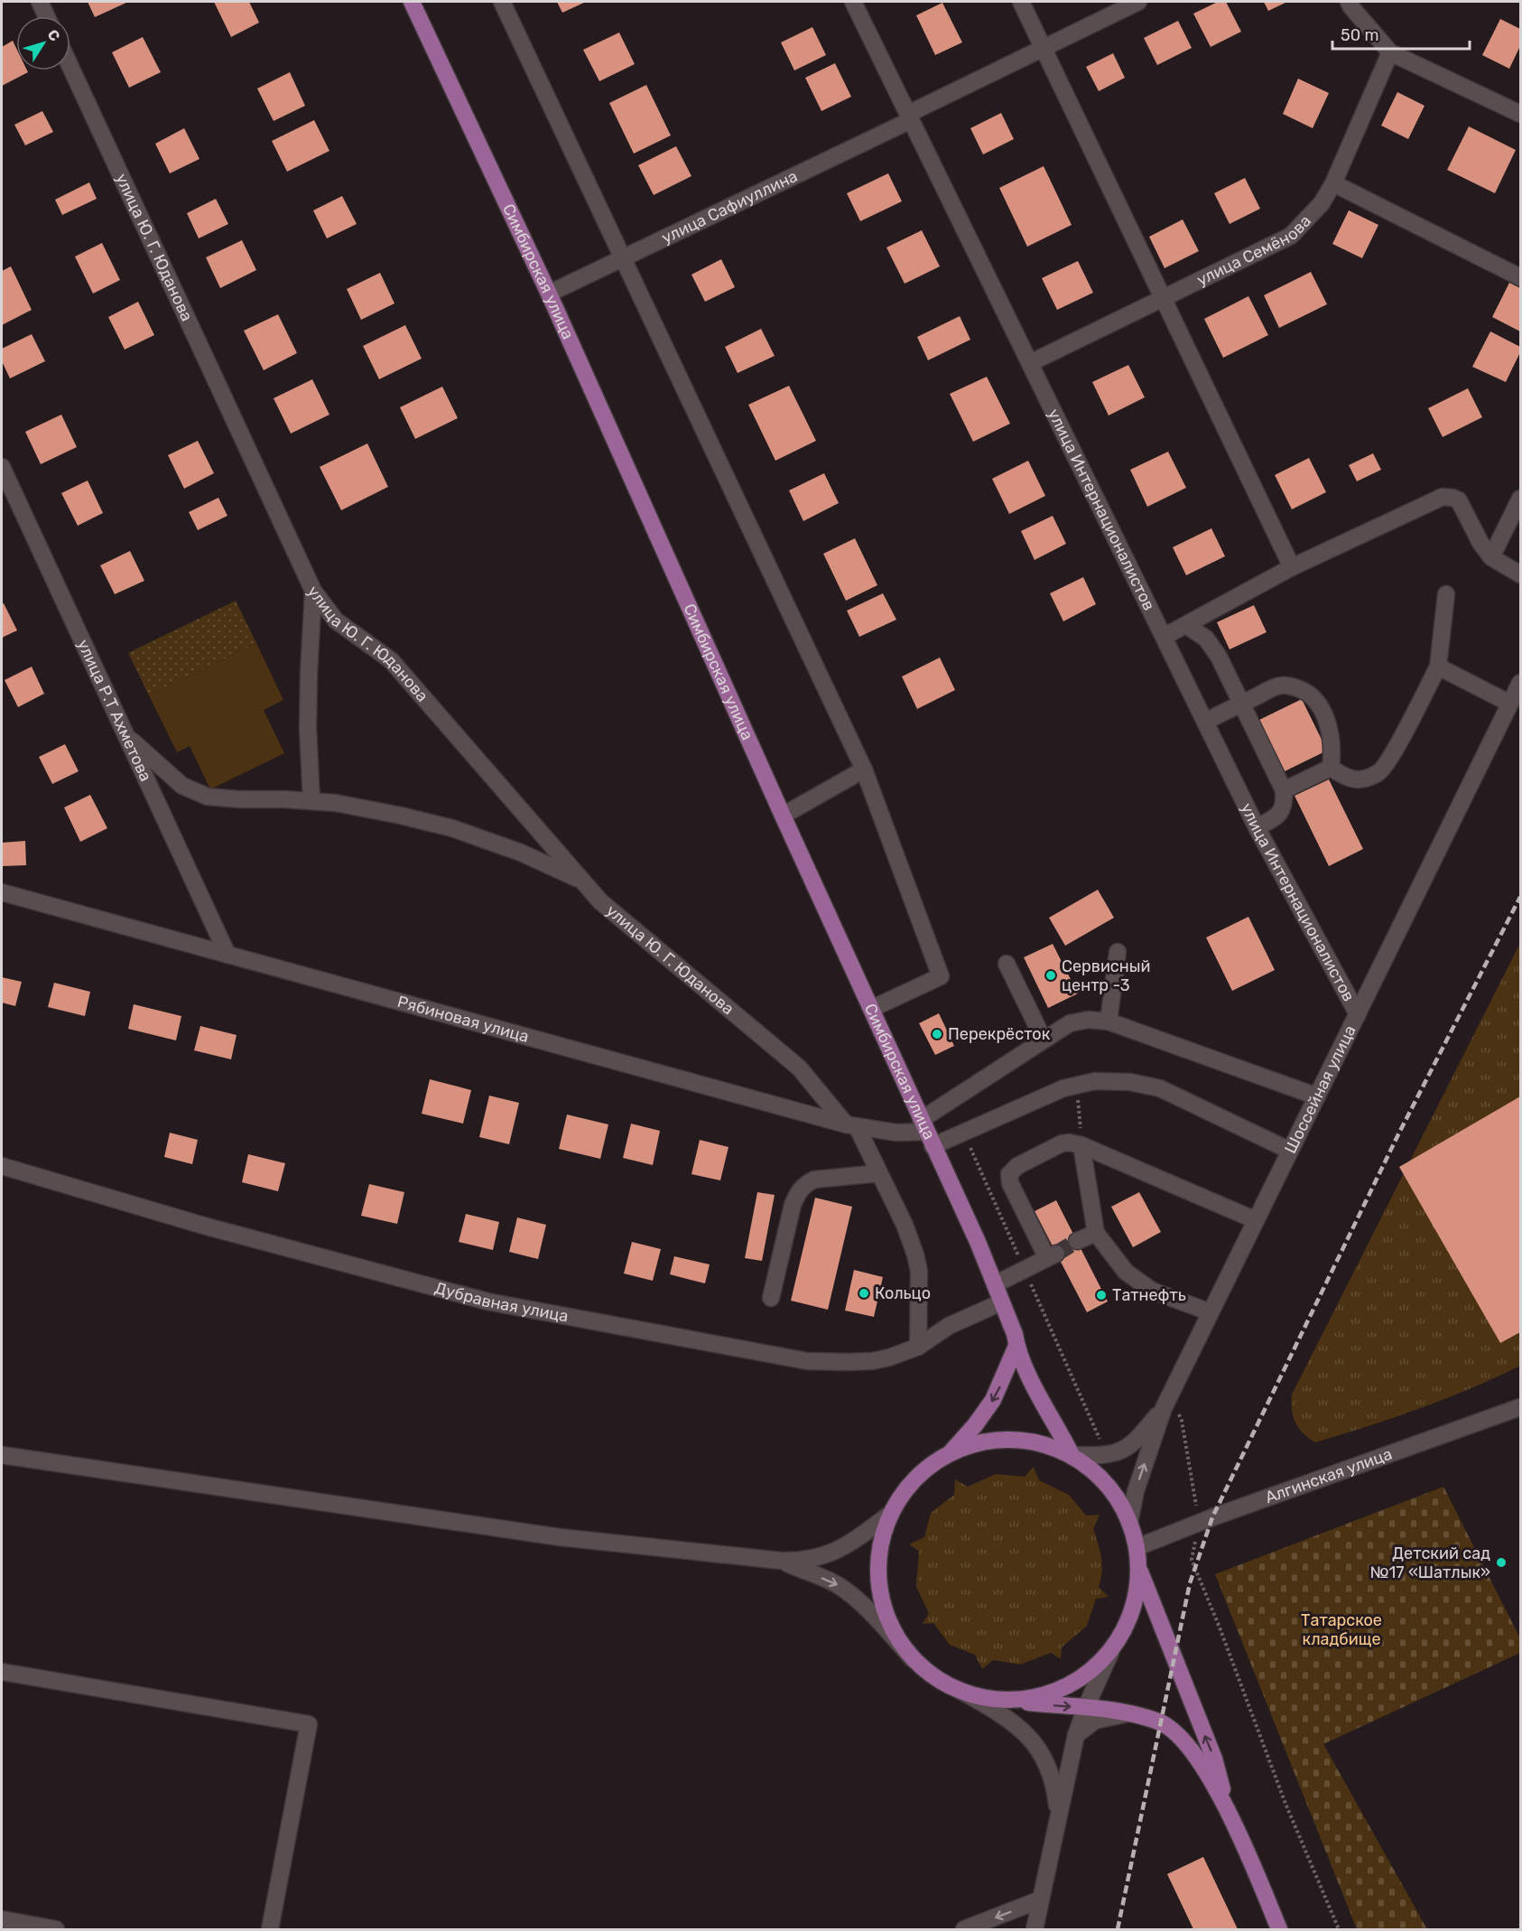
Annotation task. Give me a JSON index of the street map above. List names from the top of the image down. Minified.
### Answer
{"streets":{"main road":["Симбирская улица"],"street":["улица Сафиуллина","улица Ю. Г. Юданова","улица Семёнова","улица Интернационалистов","улица Р.Т Ахметова","Рябиновая улица","Шоссейная улица","Дубравная улица","Алгинская улица"]},"crossings":[["улица Сафиуллина","Симбирская улица"],["улица Сафиуллина","улица Интернационалистов"],["улица Ю. Г. Юданова","Рябиновая улица"],["улица Ю. Г. Юданова","Дубравная улица"],["улица Семёнова","улица Интернационалистов"],["Симбирская улица","Рябиновая улица"],["Симбирская улица","Дубравная улица"],["улица Интернационалистов","Шоссейная улица"],["улица Р.Т Ахметова","Рябиновая улица"]],"parks":["Татарское кладбище"],"places":["Сервисный центр -3","Перекрёсток","Кольцо","Татнефть","Детский сад №17 «Шатлык»"],"scale_bar":"50 m","north":"top right"}
